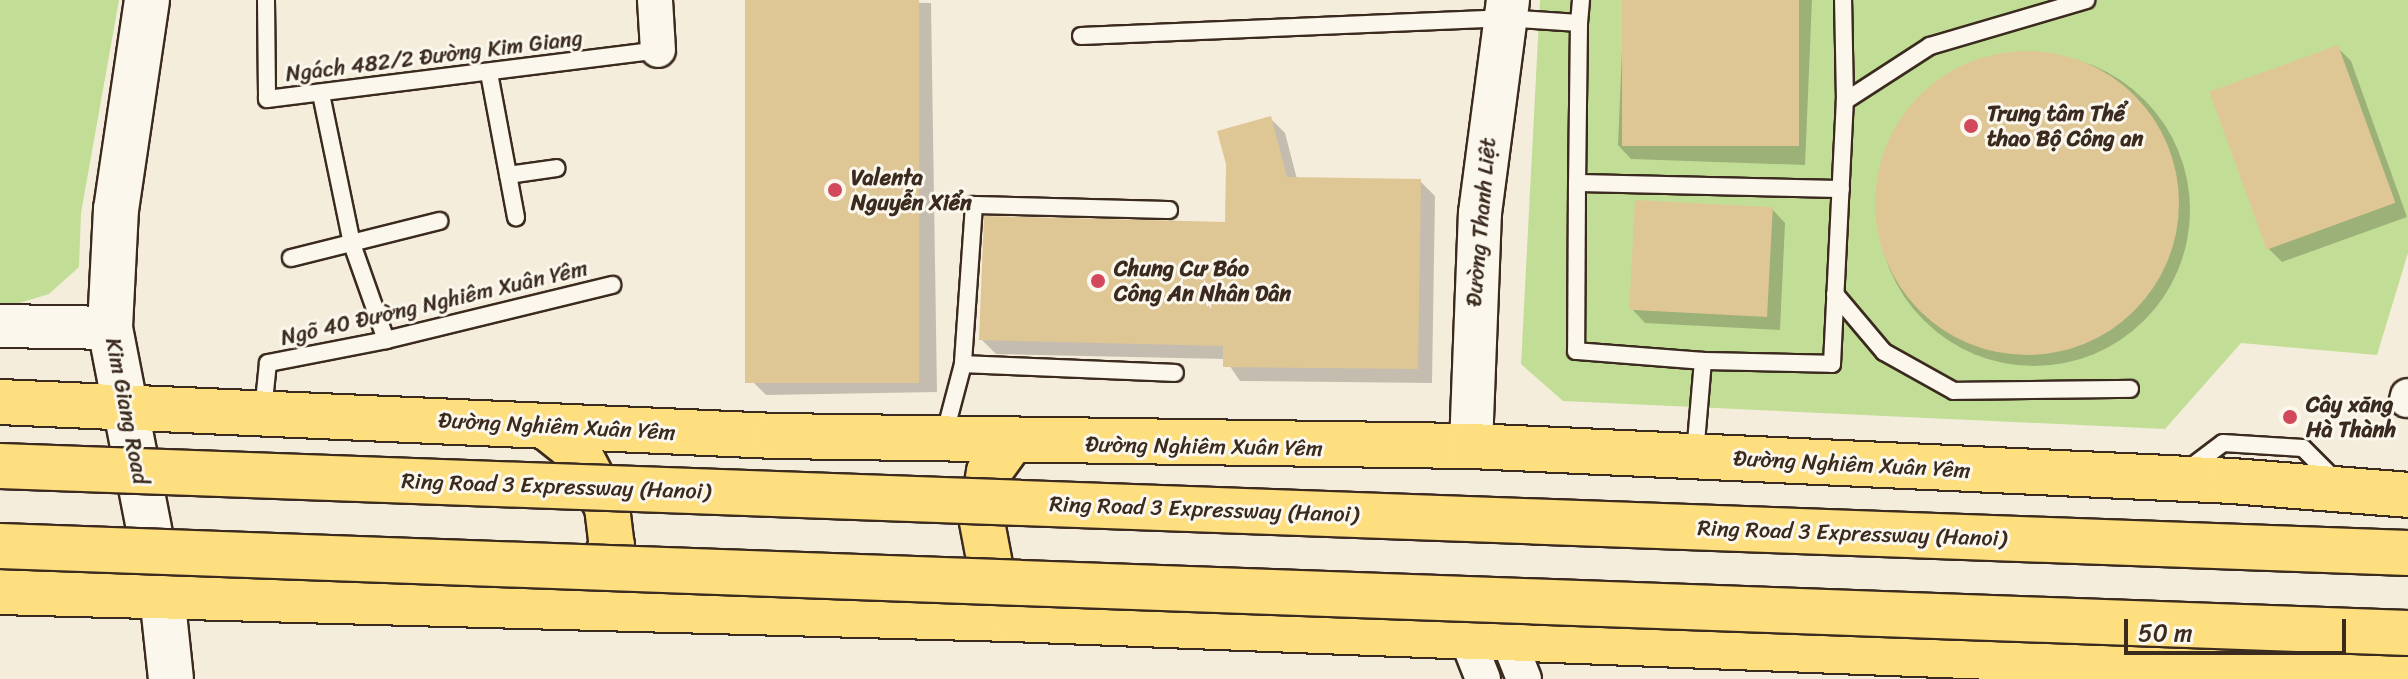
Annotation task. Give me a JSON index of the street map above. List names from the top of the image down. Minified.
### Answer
{"streets":{"main road":["Kim Giang Road","Đường Nghiêm Xuân Yêm","Ring Road 3 Expressway (Hanoi)"],"street":["Đường Thanh Liệt"],"lane":["Ngách 482/2 Đường Kim Giang","Ngõ 40 Đường Nghiêm Xuân Yêm"]},"crossings":[["Đường Thanh Liệt","Đường Nghiêm Xuân Yêm"],["Ngõ 40 Đường Nghiêm Xuân Yêm","Đường Nghiêm Xuân Yêm"],["Kim Giang Road","Đường Nghiêm Xuân Yêm"]],"places":["Trung tâm Thể thao Bộ Công an","Valenta Nguyễn Xiển","Chung Cư Báo Công An Nhân Dân","Cây xăng Hà Thành"],"scale_bar":"50 m"}
